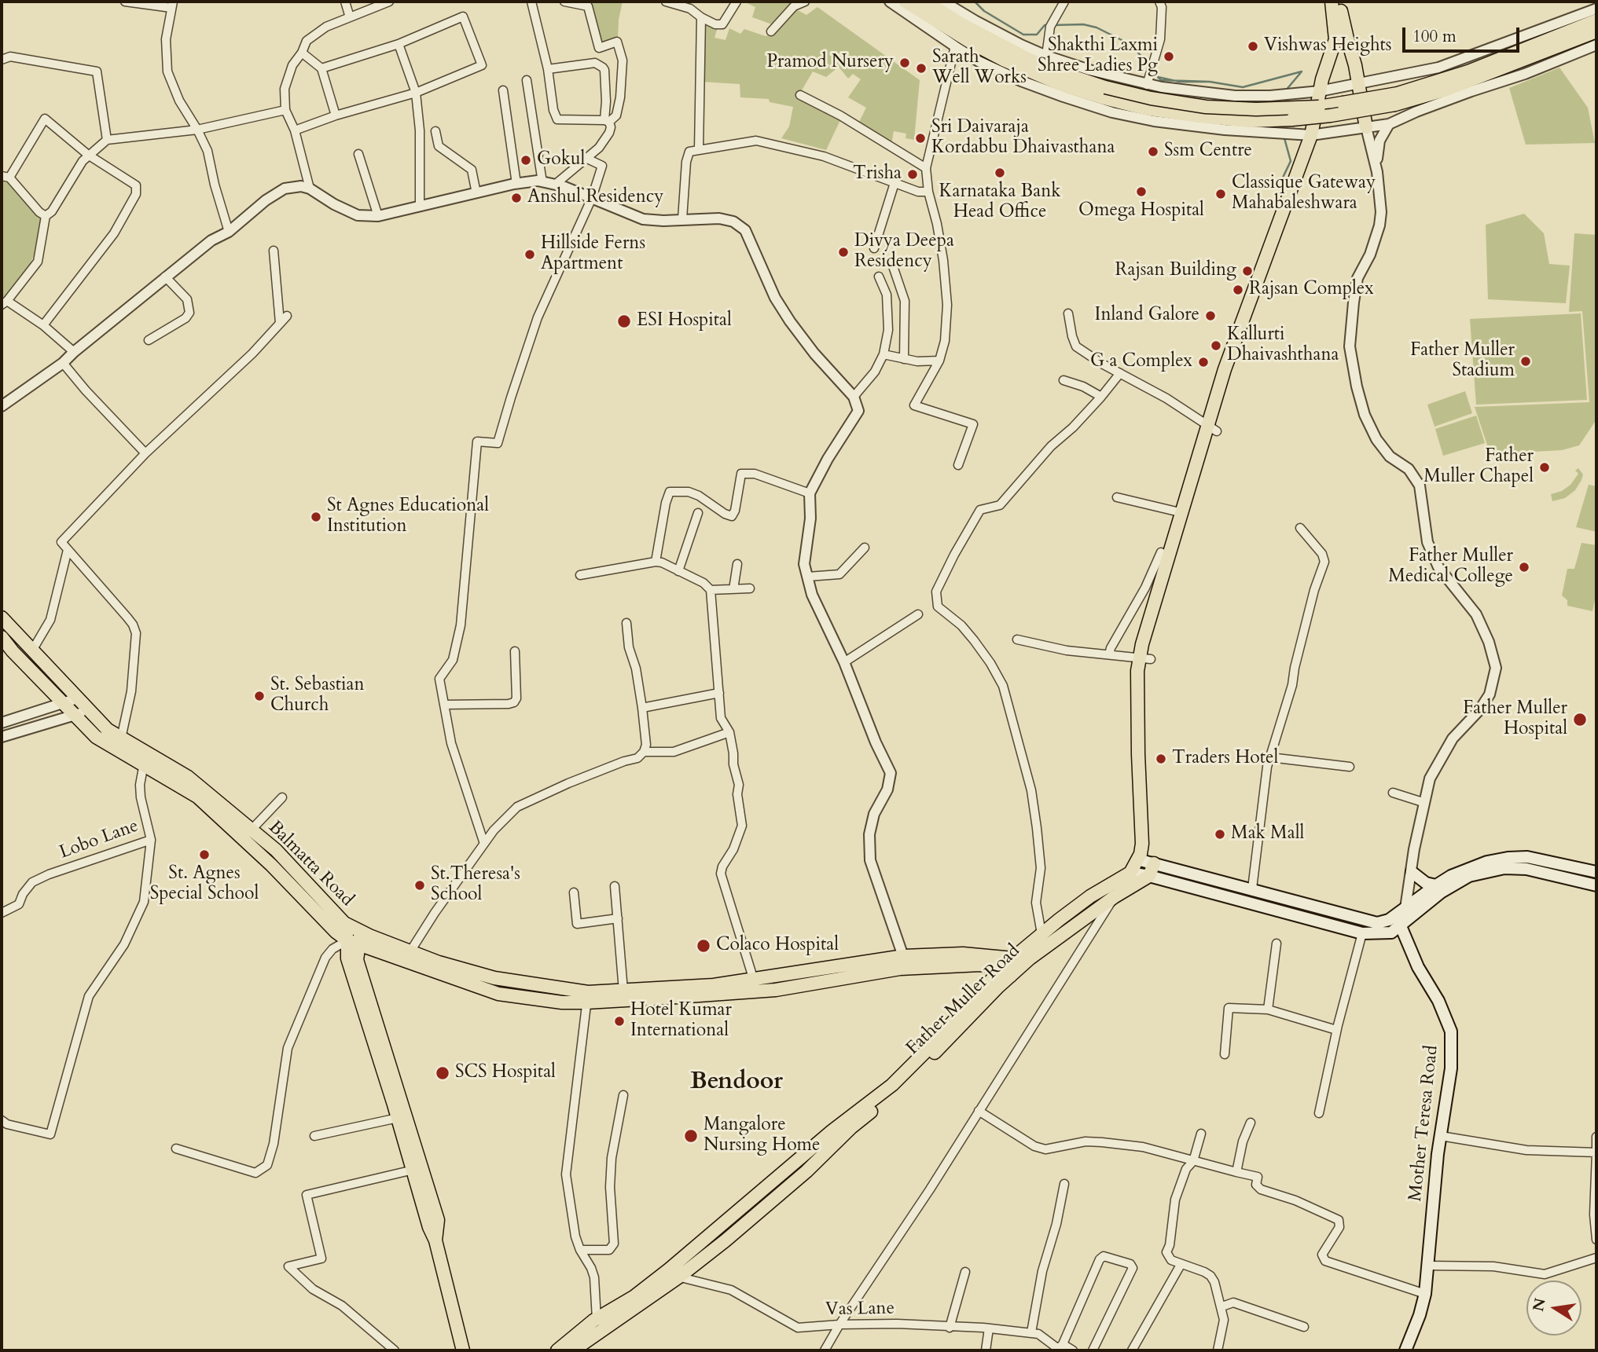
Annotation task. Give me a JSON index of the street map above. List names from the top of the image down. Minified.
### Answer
{"streets":{"main road":["Balmatta Road","Father Muller Road","Mother Teresa Road"],"street":["Lobo Lane","Vas Lane"]},"crossings":[["Father Muller Road","Vas Lane"]],"districts":["Bendoor"],"places":["Vishwas Heights","Shakthi Laxmi Shree Ladies Pg","Pramod Nursery","Sarath Well Works","Sri Daivaraja Kordabbu Dhaivasthana","Ssm Centre","Gokul","Karnataka Bank Head Office","Trisha","Omega Hospital","Classique Gateway Mahabaleshwara","Anshul Residency","Divya Deepa Residency","Hillside Ferns Apartment","Rajsan Building","Rajsan Complex","Inland Galore","ESI Hospital","Kallurti Dhaivashthana","Father Muller Stadium","G a Complex","Father Muller Chapel","St Agnes Educational Institution","Father Muller Medical College","St. Sebastian Church","Father Muller Hospital","Traders Hotel","Mak Mall","St. Agnes Special School","St.Theresa's School","Colaco Hospital","Hotel Kumar International","SCS Hospital","Mangalore Nursing Home"],"scale_bar":"100 m","north":"left"}
